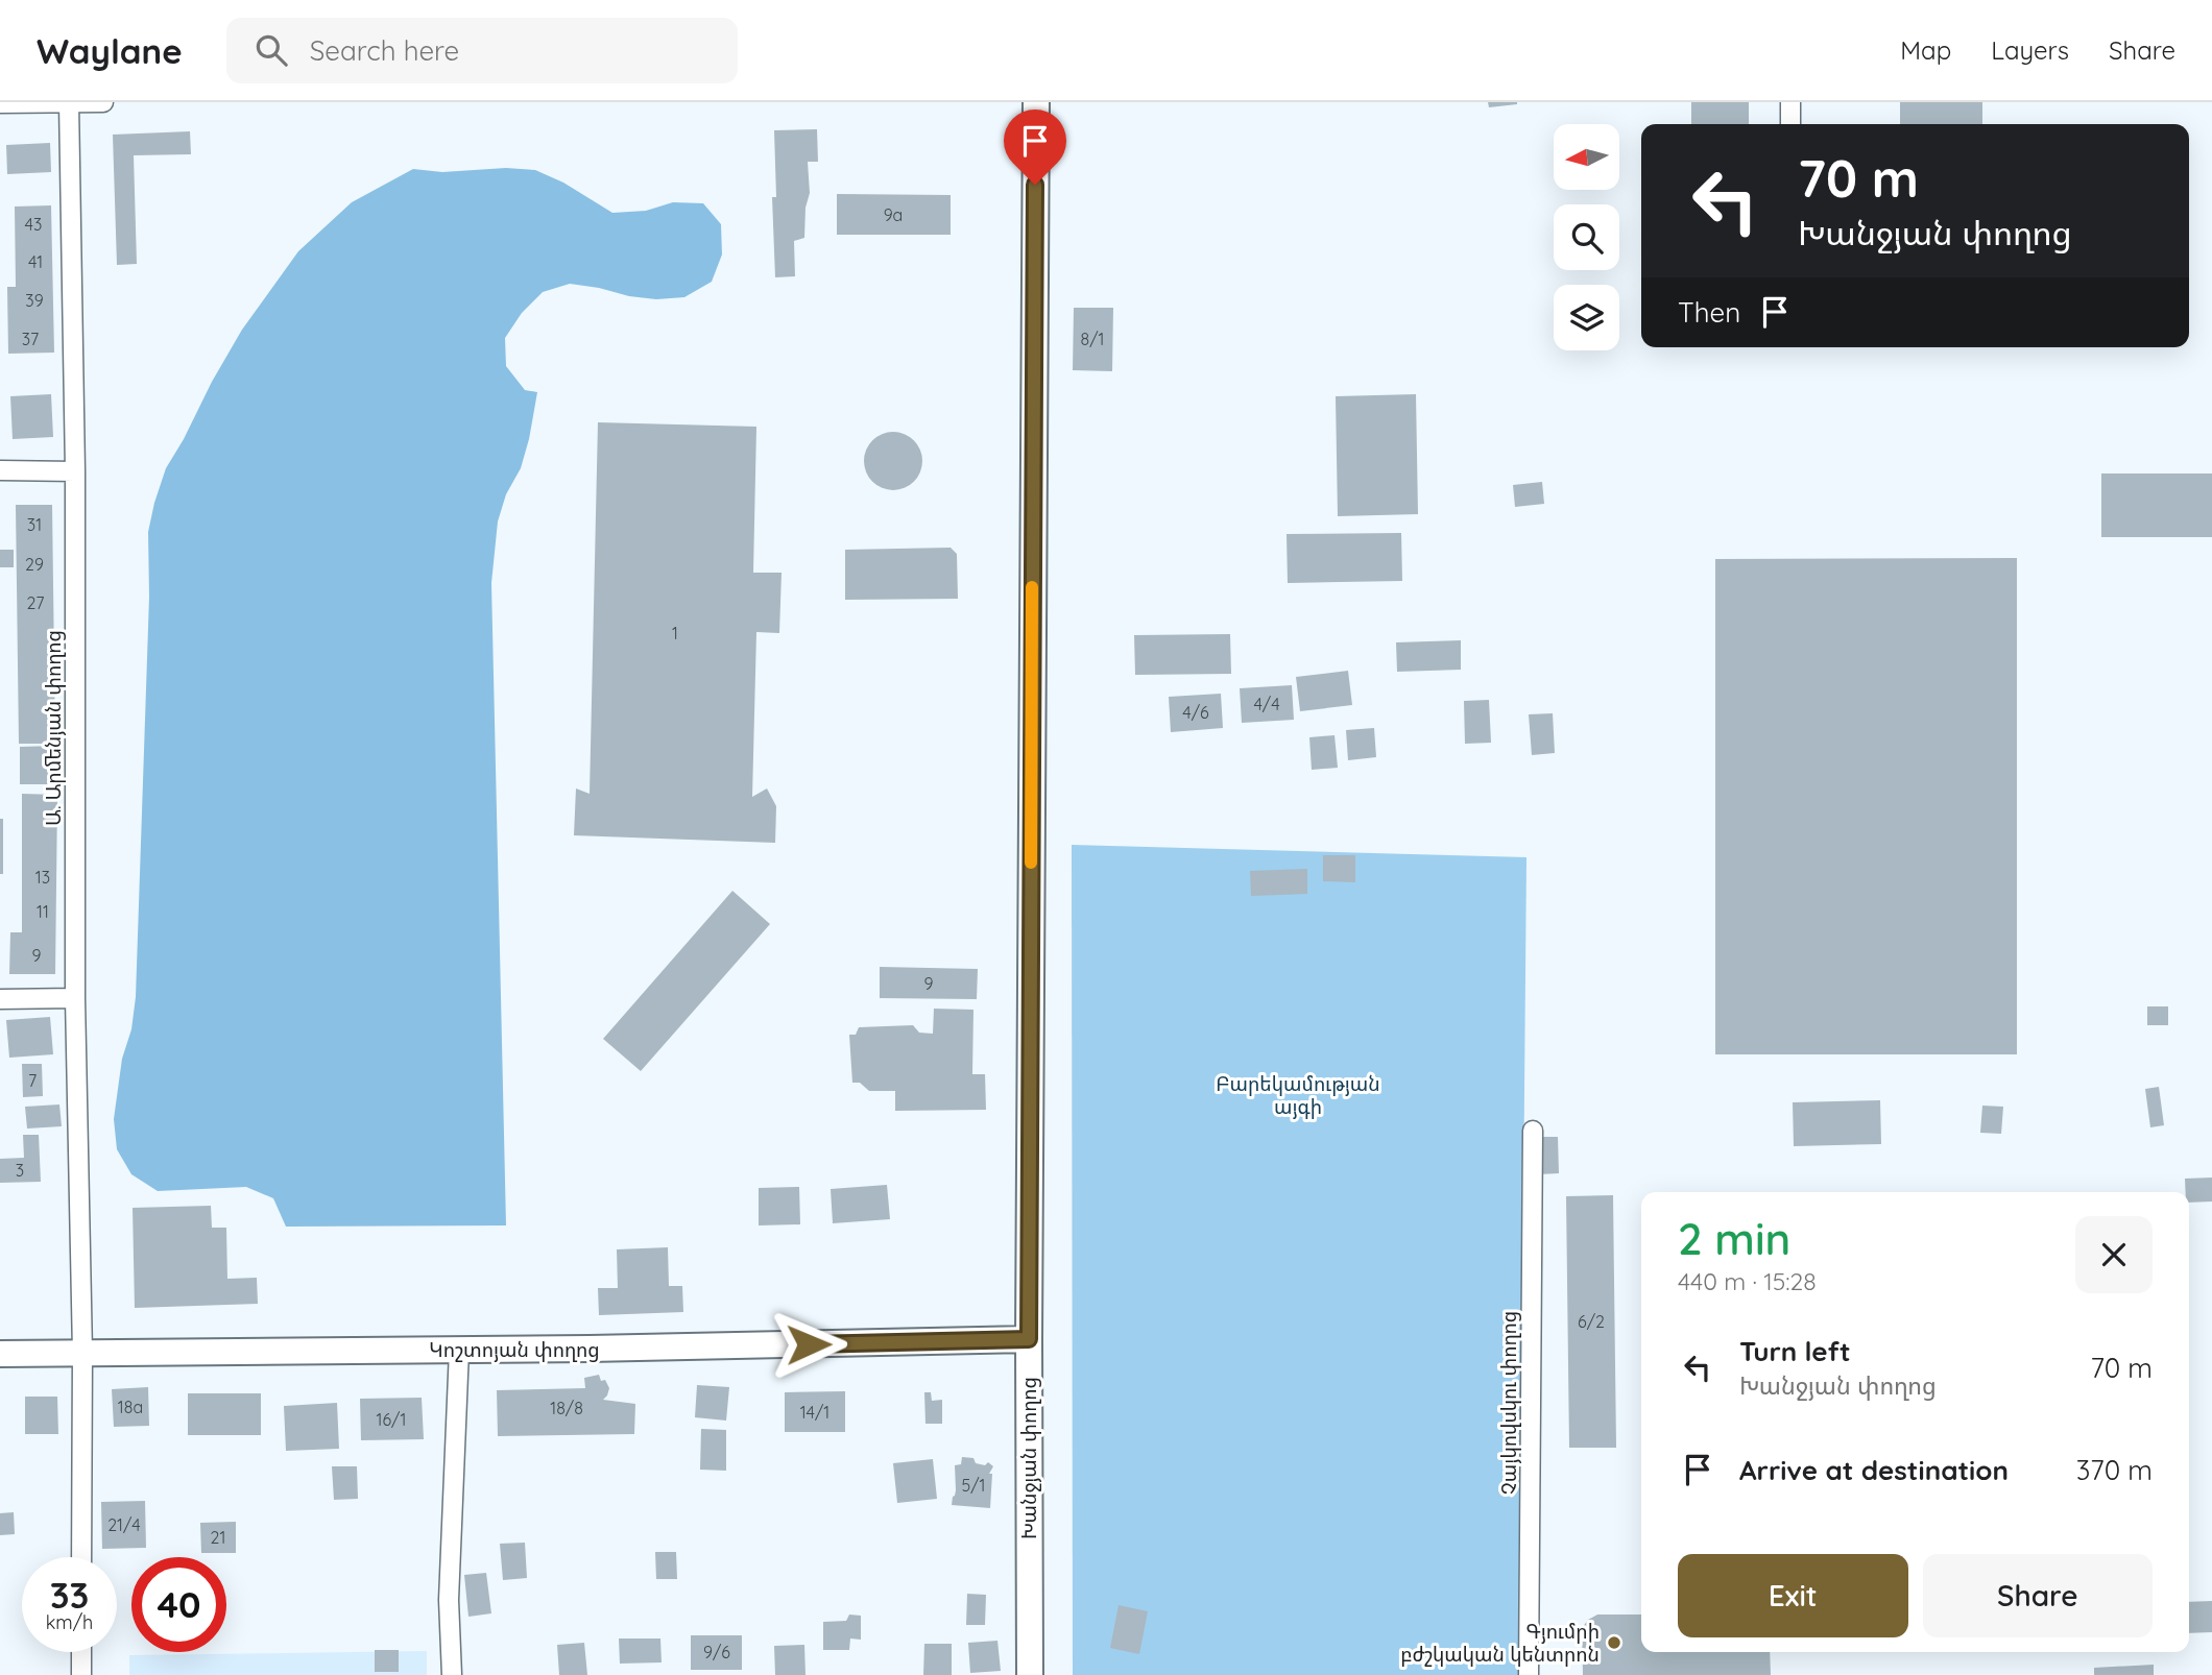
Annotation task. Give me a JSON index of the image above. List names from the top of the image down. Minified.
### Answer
{"streets":{"main road":["Կոշտոյան փողոց","Խանջյան փողոց"],"street":["Ա. Արմենյան փողոց","Չայկովսկու փողոց"]},"crossings":[["Ա. Արմենյան փողոց","Կոշտոյան փողոց"],["Կոշտոյան փողոց","Խանջյան փողոց"]],"parks":["Բարեկամության այգի"],"places":["Գյումրի բժշկական կենտրոն"],"house_numbers":["9a","43","41","39","37","8/1","31","29","27","1","4/4","4/6","13","11","9","9","7","3","6/2","18a","18/8","14/1","16/1","5/1","21/4","21","9/6"],"north":"left","page":{"header":"Waylane","search":"Search here","nav":["Map","Layers","Share"],"turn":["70 m","Խանջյան փողոց"],"then":"Then","heading":["2 min","440 m · 15:28"],"list":[{"name":"Turn left","note":"Խանջյան փողոց","value":"70 m"},{"name":"Arrive at destination","value":"370 m"}],"buttons":["Exit","Share"],"speed":"33 km/h","limit":"40"}}
